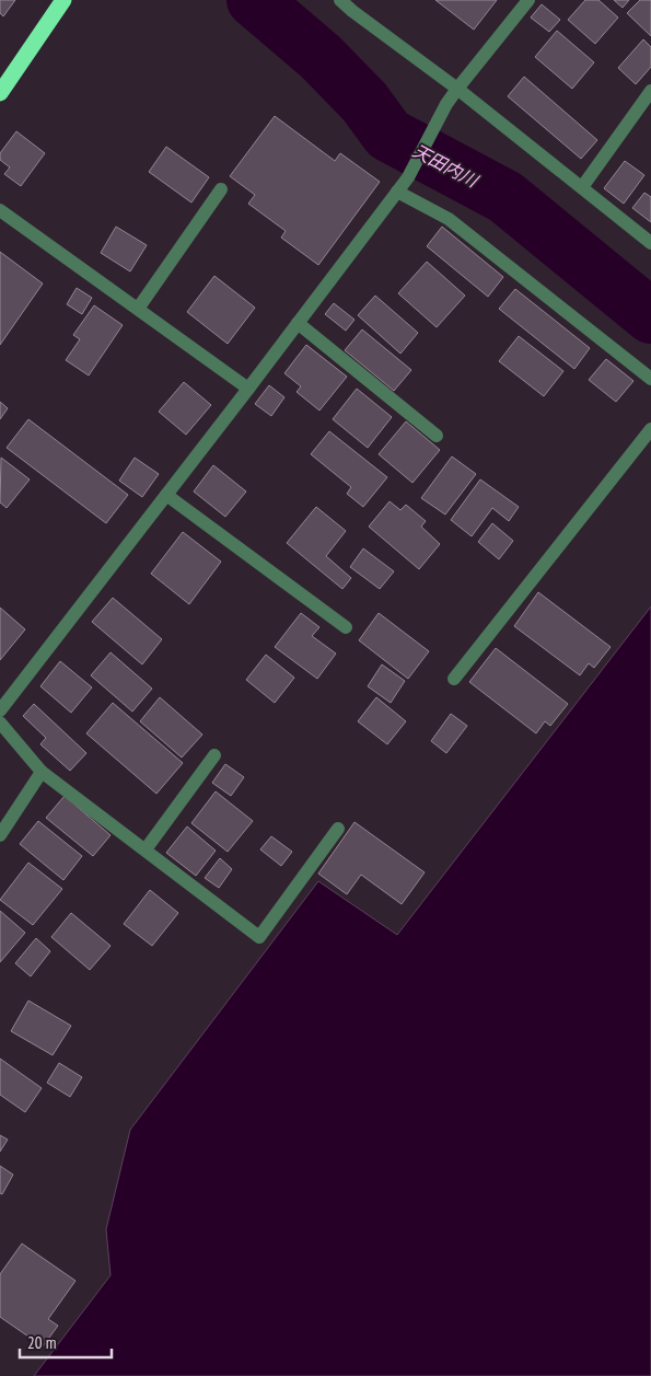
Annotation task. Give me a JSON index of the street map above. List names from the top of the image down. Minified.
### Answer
{"water":["天田内川"],"scale_bar":"20 m"}
